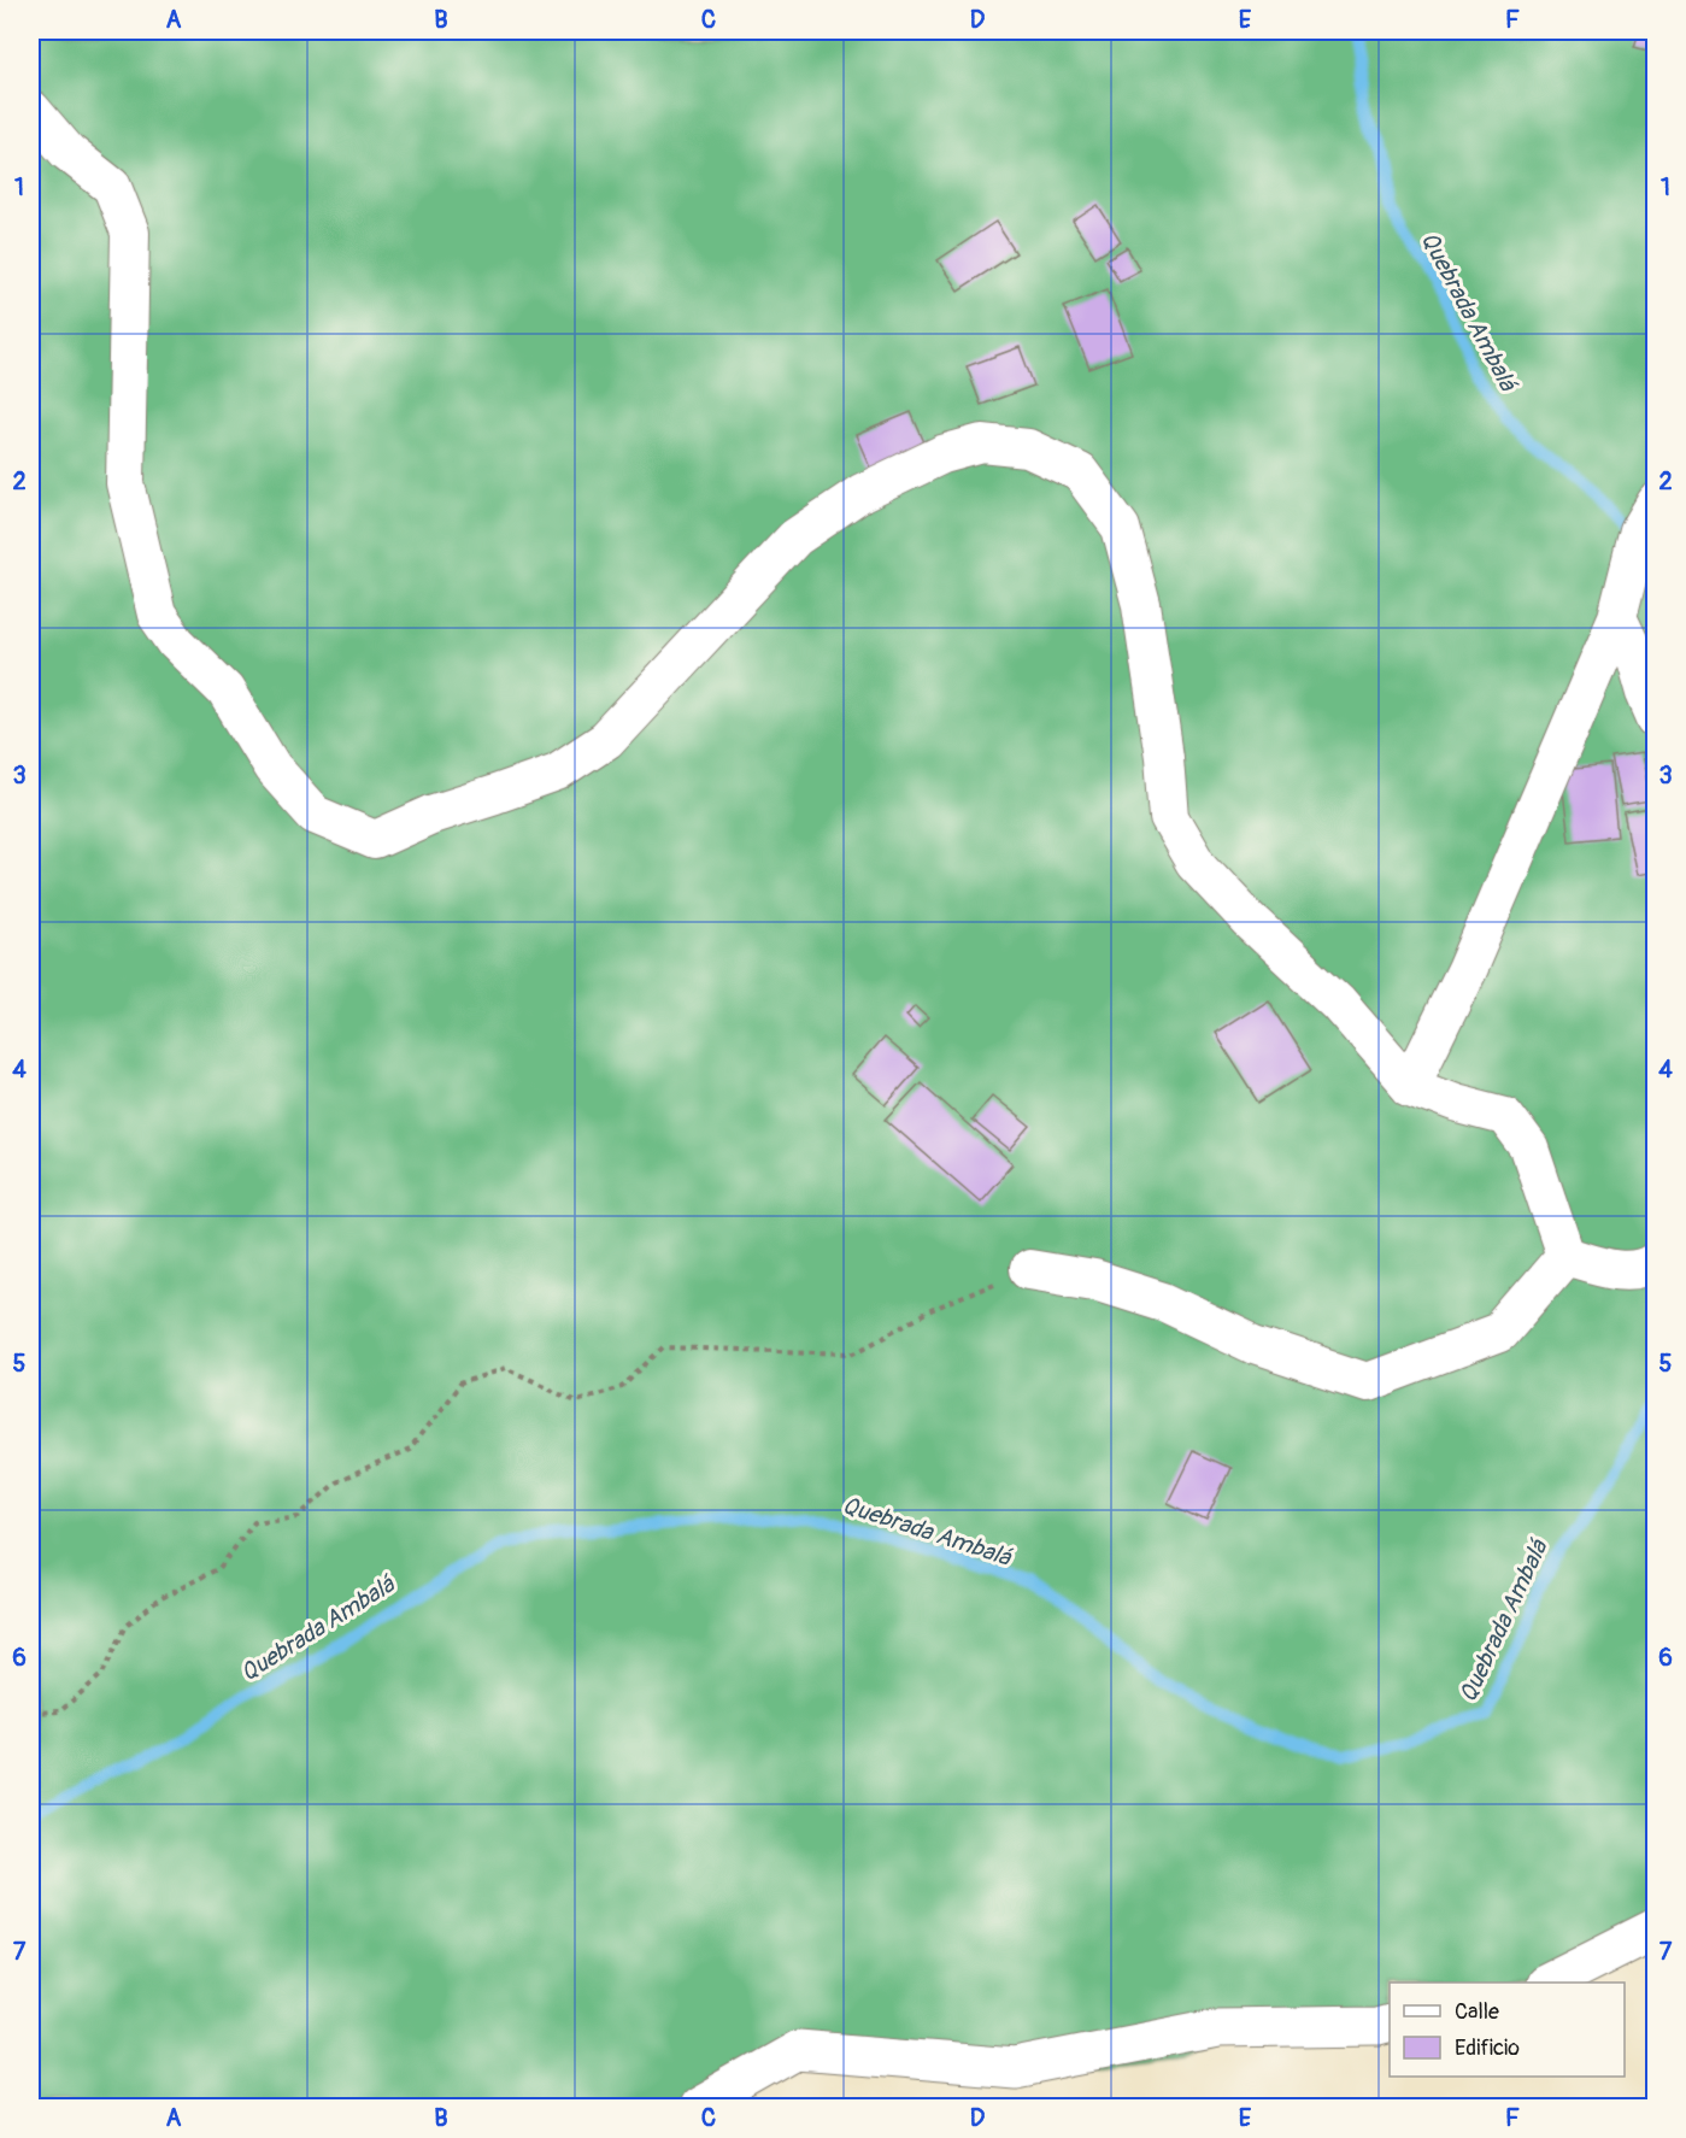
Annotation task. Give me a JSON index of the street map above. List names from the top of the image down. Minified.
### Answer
{"water":["Quebrada Ambalá"],"legend":["Calle","Edificio"],"grid":{"columns":["A","B","C","D","E","F"],"rows":["1","2","3","4","5","6","7"]}}
